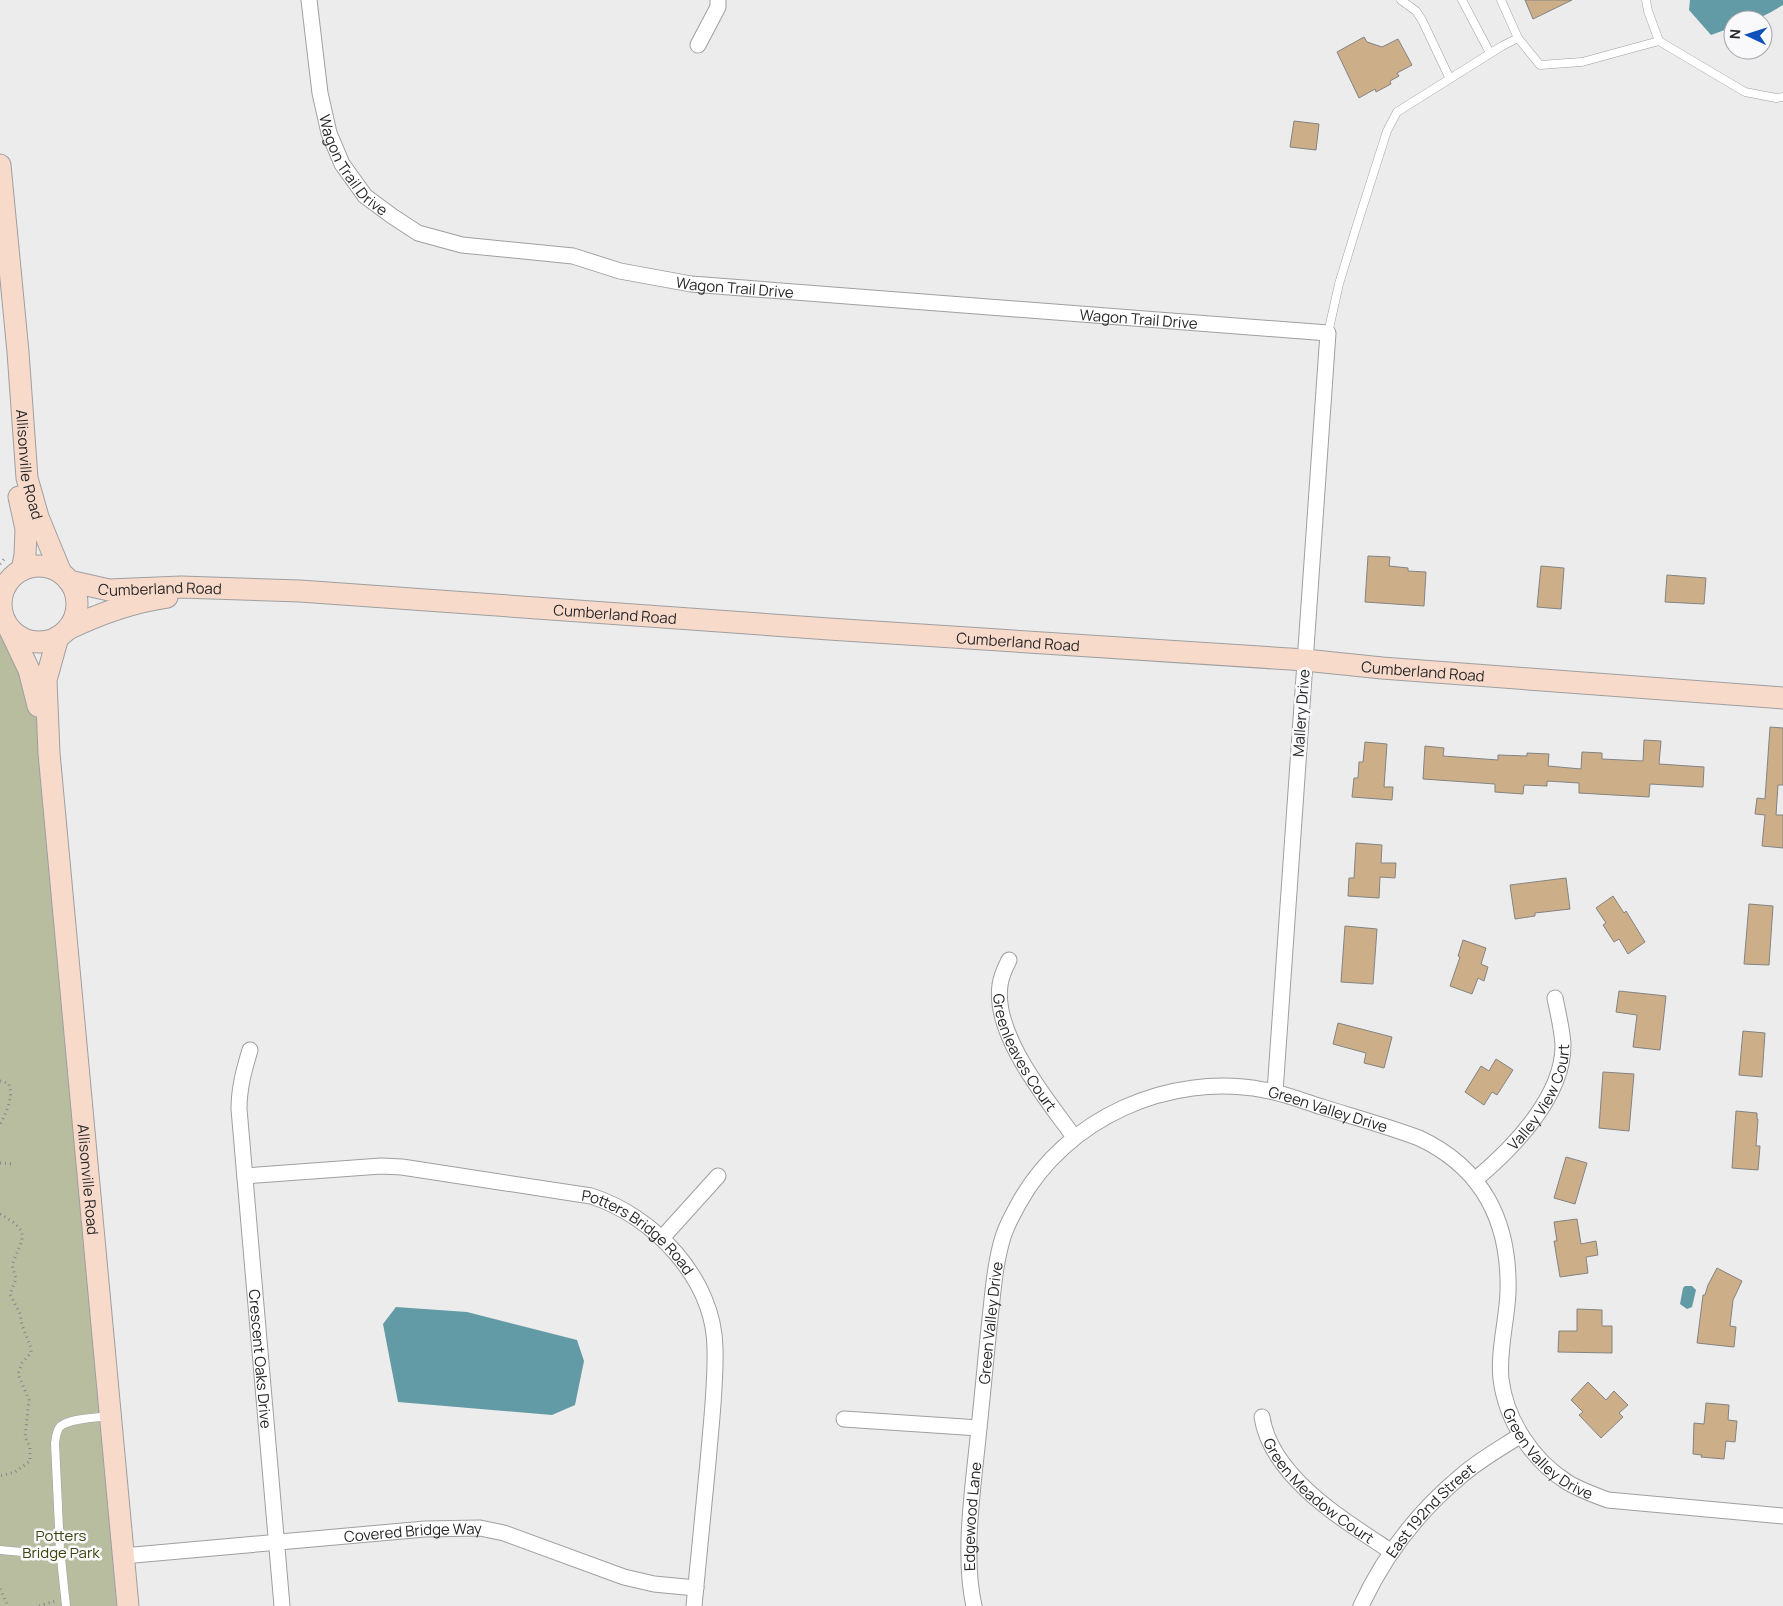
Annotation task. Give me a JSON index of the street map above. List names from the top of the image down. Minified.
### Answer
{"streets":{"main road":["Allisonville Road","Cumberland Road"],"street":["Wagon Trail Drive","Mallery Drive","Greenleaves Court","Valley View Court","Green Valley Drive","Potters Bridge Road","Crescent Oaks Drive","Green Meadow Court","East 192nd Street","Edgewood Lane","Covered Bridge Way"]},"crossings":[["Wagon Trail Drive","Mallery Drive"],["Allisonville Road","Cumberland Road"],["Allisonville Road","Covered Bridge Way"],["Cumberland Road","Mallery Drive"],["Mallery Drive","Green Valley Drive"],["Greenleaves Court","Green Valley Drive"],["Valley View Court","Green Valley Drive"],["Green Valley Drive","East 192nd Street"],["Green Valley Drive","Edgewood Lane"],["Potters Bridge Road","Crescent Oaks Drive"],["Potters Bridge Road","Covered Bridge Way"],["Crescent Oaks Drive","Covered Bridge Way"],["Green Meadow Court","East 192nd Street"]],"parks":["Potters Bridge Park"],"north":"left"}
